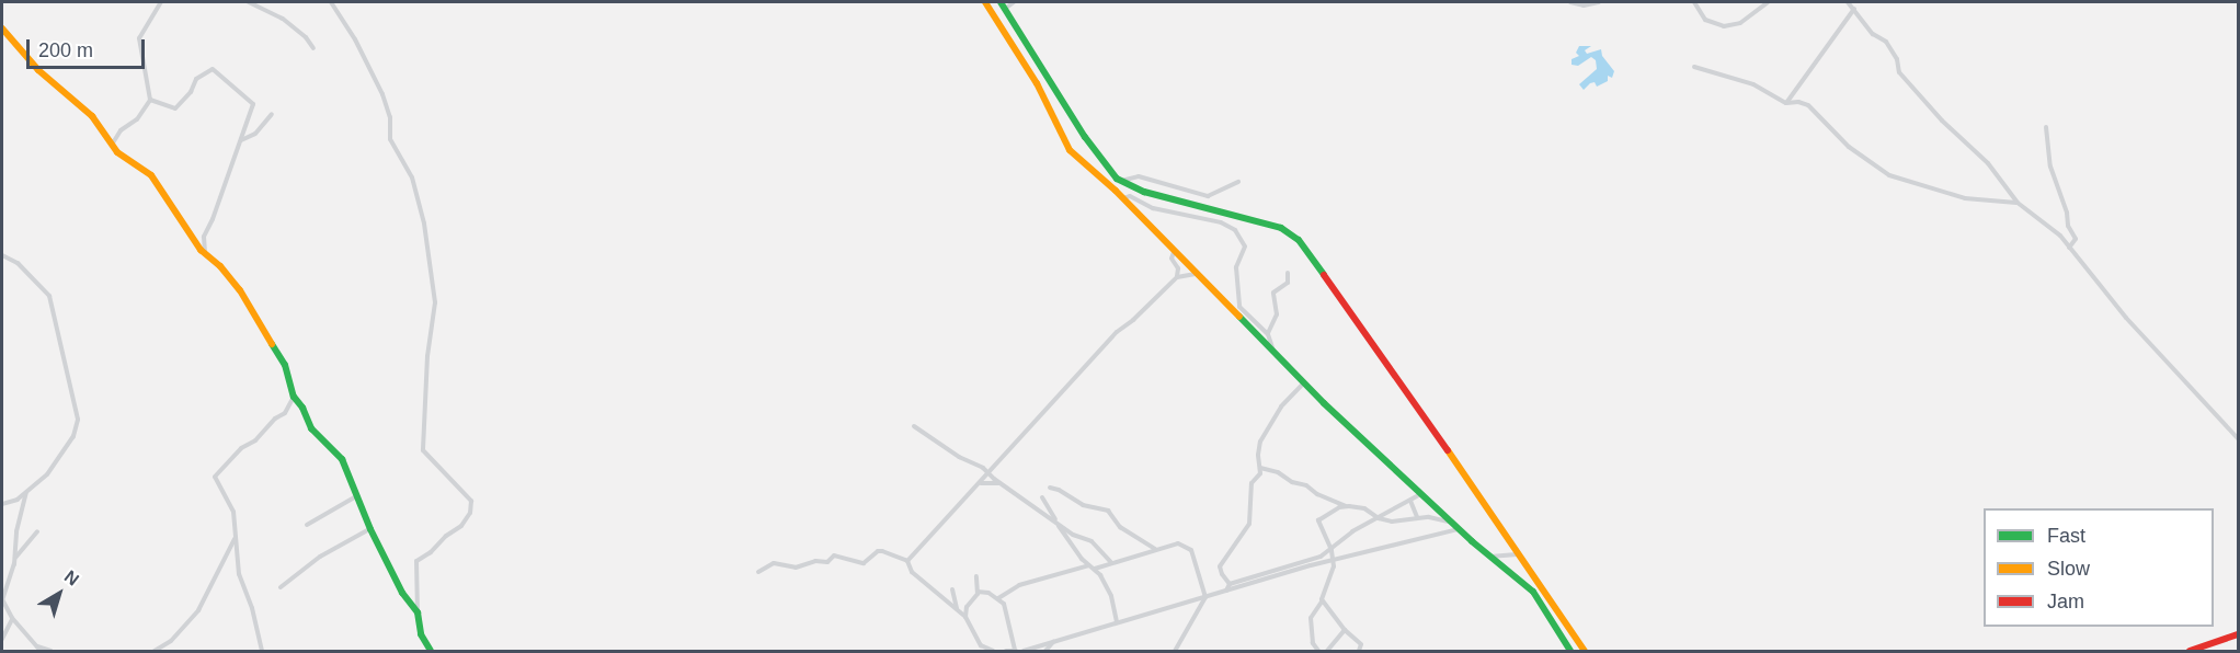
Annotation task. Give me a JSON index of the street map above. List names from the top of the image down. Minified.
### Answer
{"legend":["Fast","Slow","Jam"],"scale_bar":"200 m","north":"top right"}
